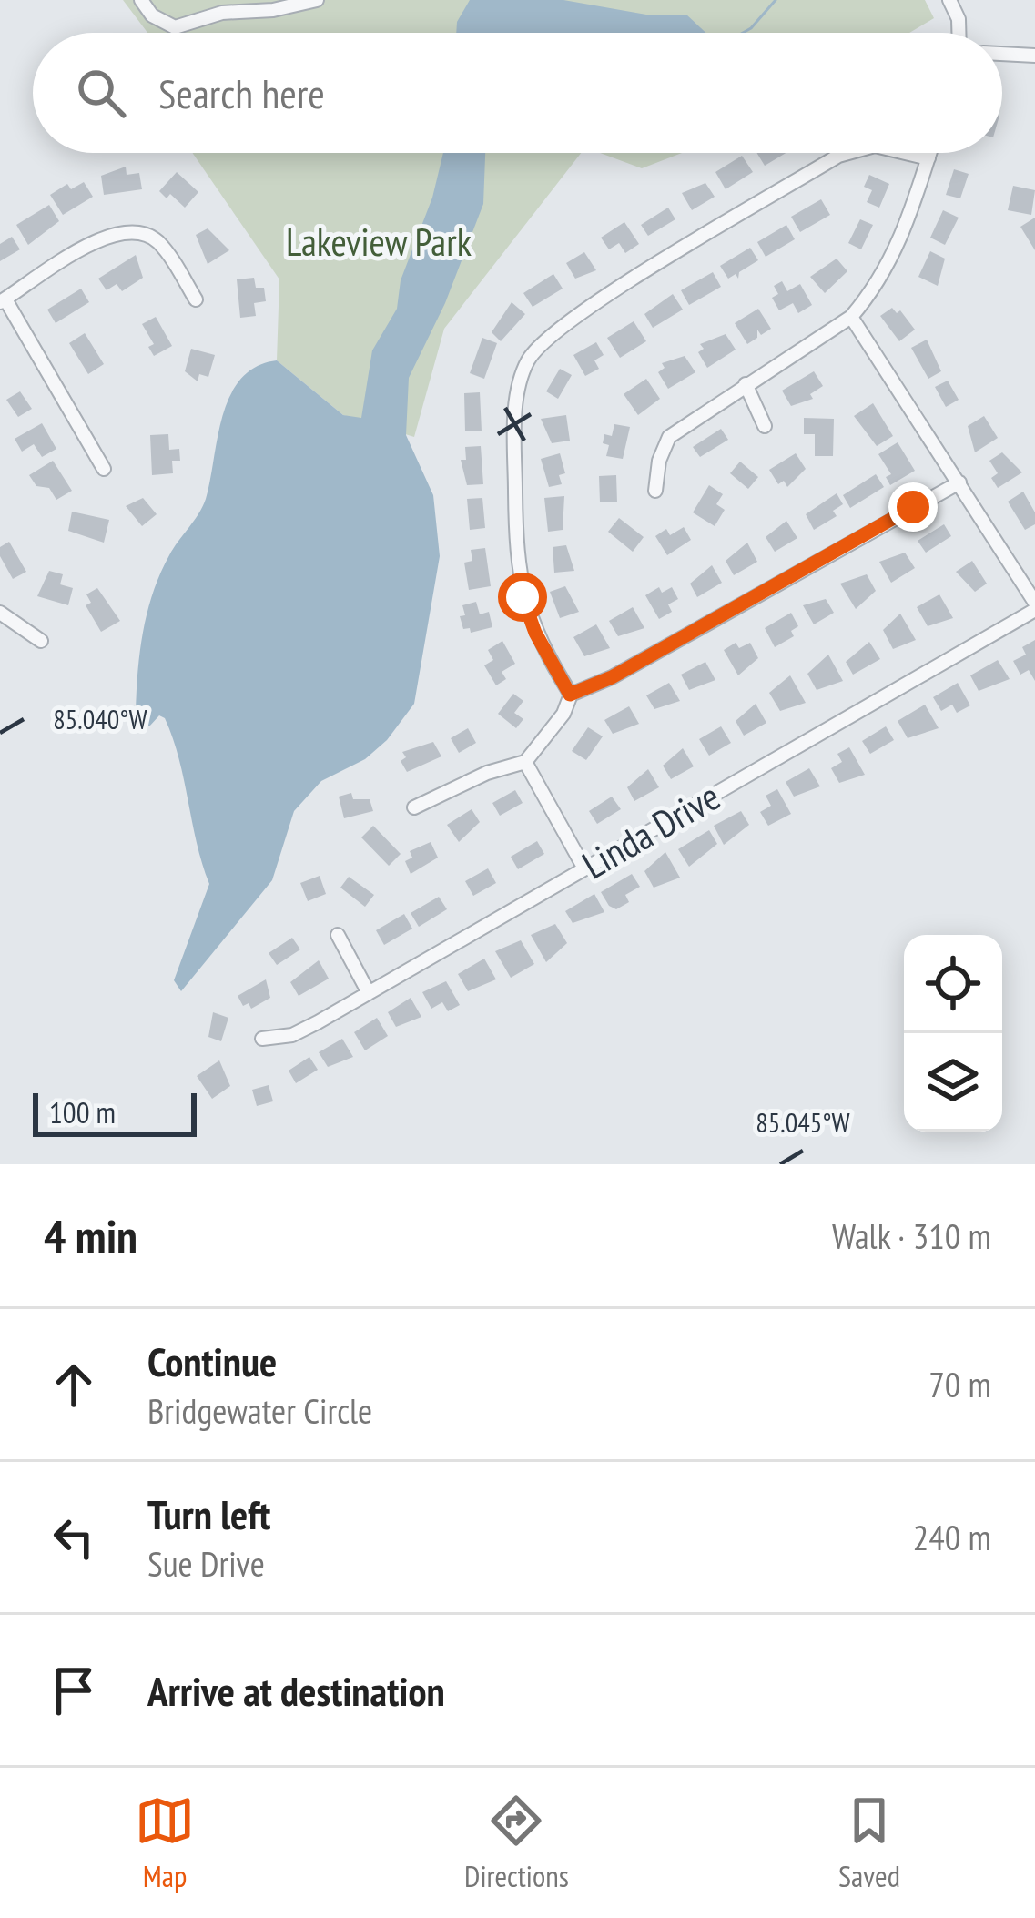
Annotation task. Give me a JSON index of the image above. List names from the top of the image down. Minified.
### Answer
{"streets":{"street":["Linda Drive"]},"parks":["Lakeview Park"],"scale_bar":"100 m","page":{"search":"Search here","scale":"100 m","heading":["4 min","Walk · 310 m"],"list":[["Continue","Bridgewater Circle","70 m"],["Turn left","Sue Drive","240 m"],"Arrive at destination"],"nav":["Map","Directions","Saved"]},"coordinates":["85.040°W","85.045°W"]}
